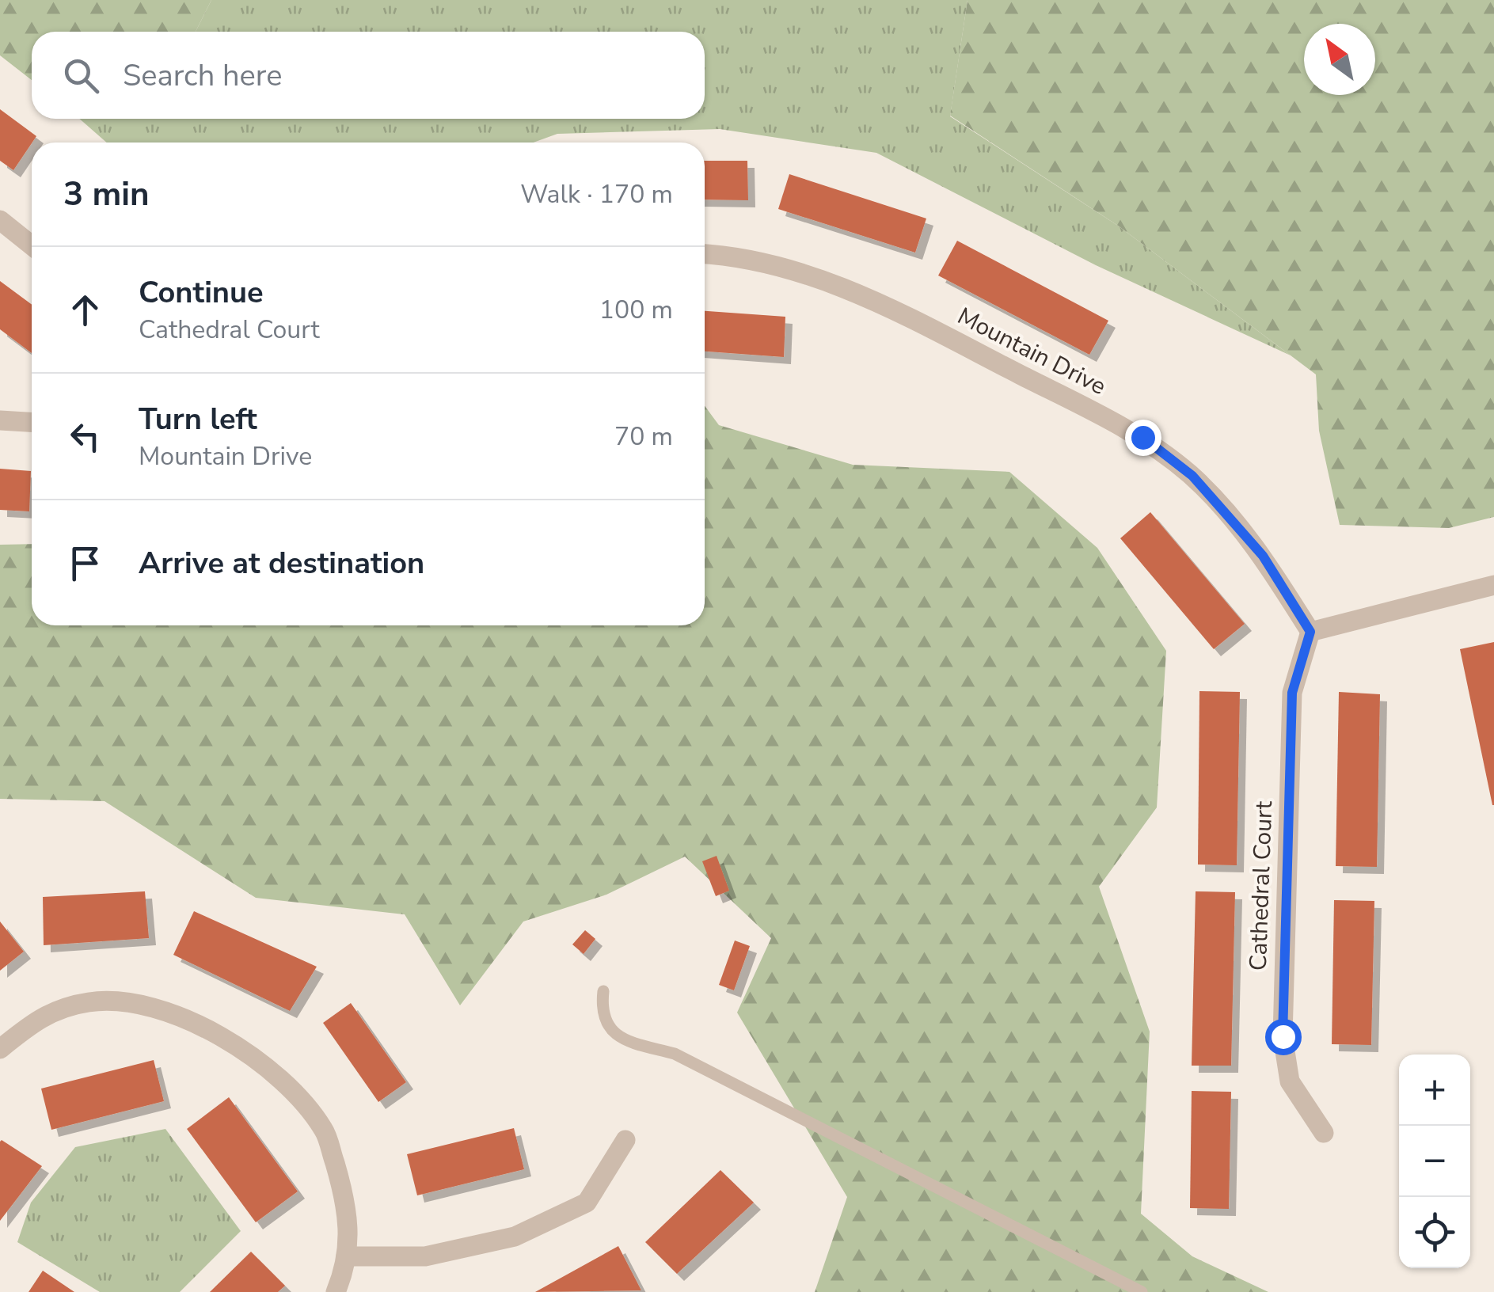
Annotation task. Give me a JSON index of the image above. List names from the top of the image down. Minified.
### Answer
{"streets":{"street":["Mountain Drive","Cathedral Court"]},"crossings":[["Mountain Drive","Cathedral Court"]],"north":"top left","page":{"search":"Search here","heading":["3 min","Walk · 170 m"],"list":[["Continue","Cathedral Court","100 m"],["Turn left","Mountain Drive","70 m"],"Arrive at destination"],"map_buttons":["+","−"]}}
